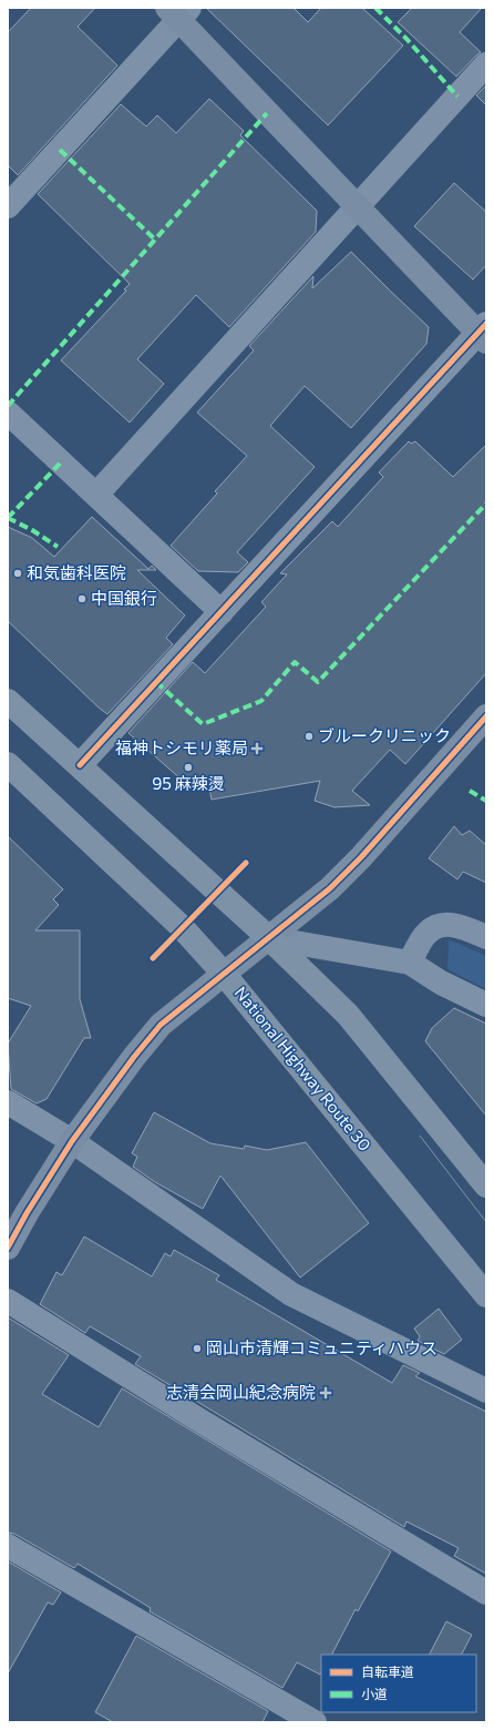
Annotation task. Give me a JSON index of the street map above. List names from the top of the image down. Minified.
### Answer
{"streets":{"highway":["National Highway Route 30"]},"places":{"other":["和気歯科医院","中国銀行","ブルークリニック","95 麻辣燙","岡山市清輝コミュニティハウス"],"health":["福神トシモリ薬局","志清会岡山紀念病院"]},"legend":["自転車道","小道"]}
